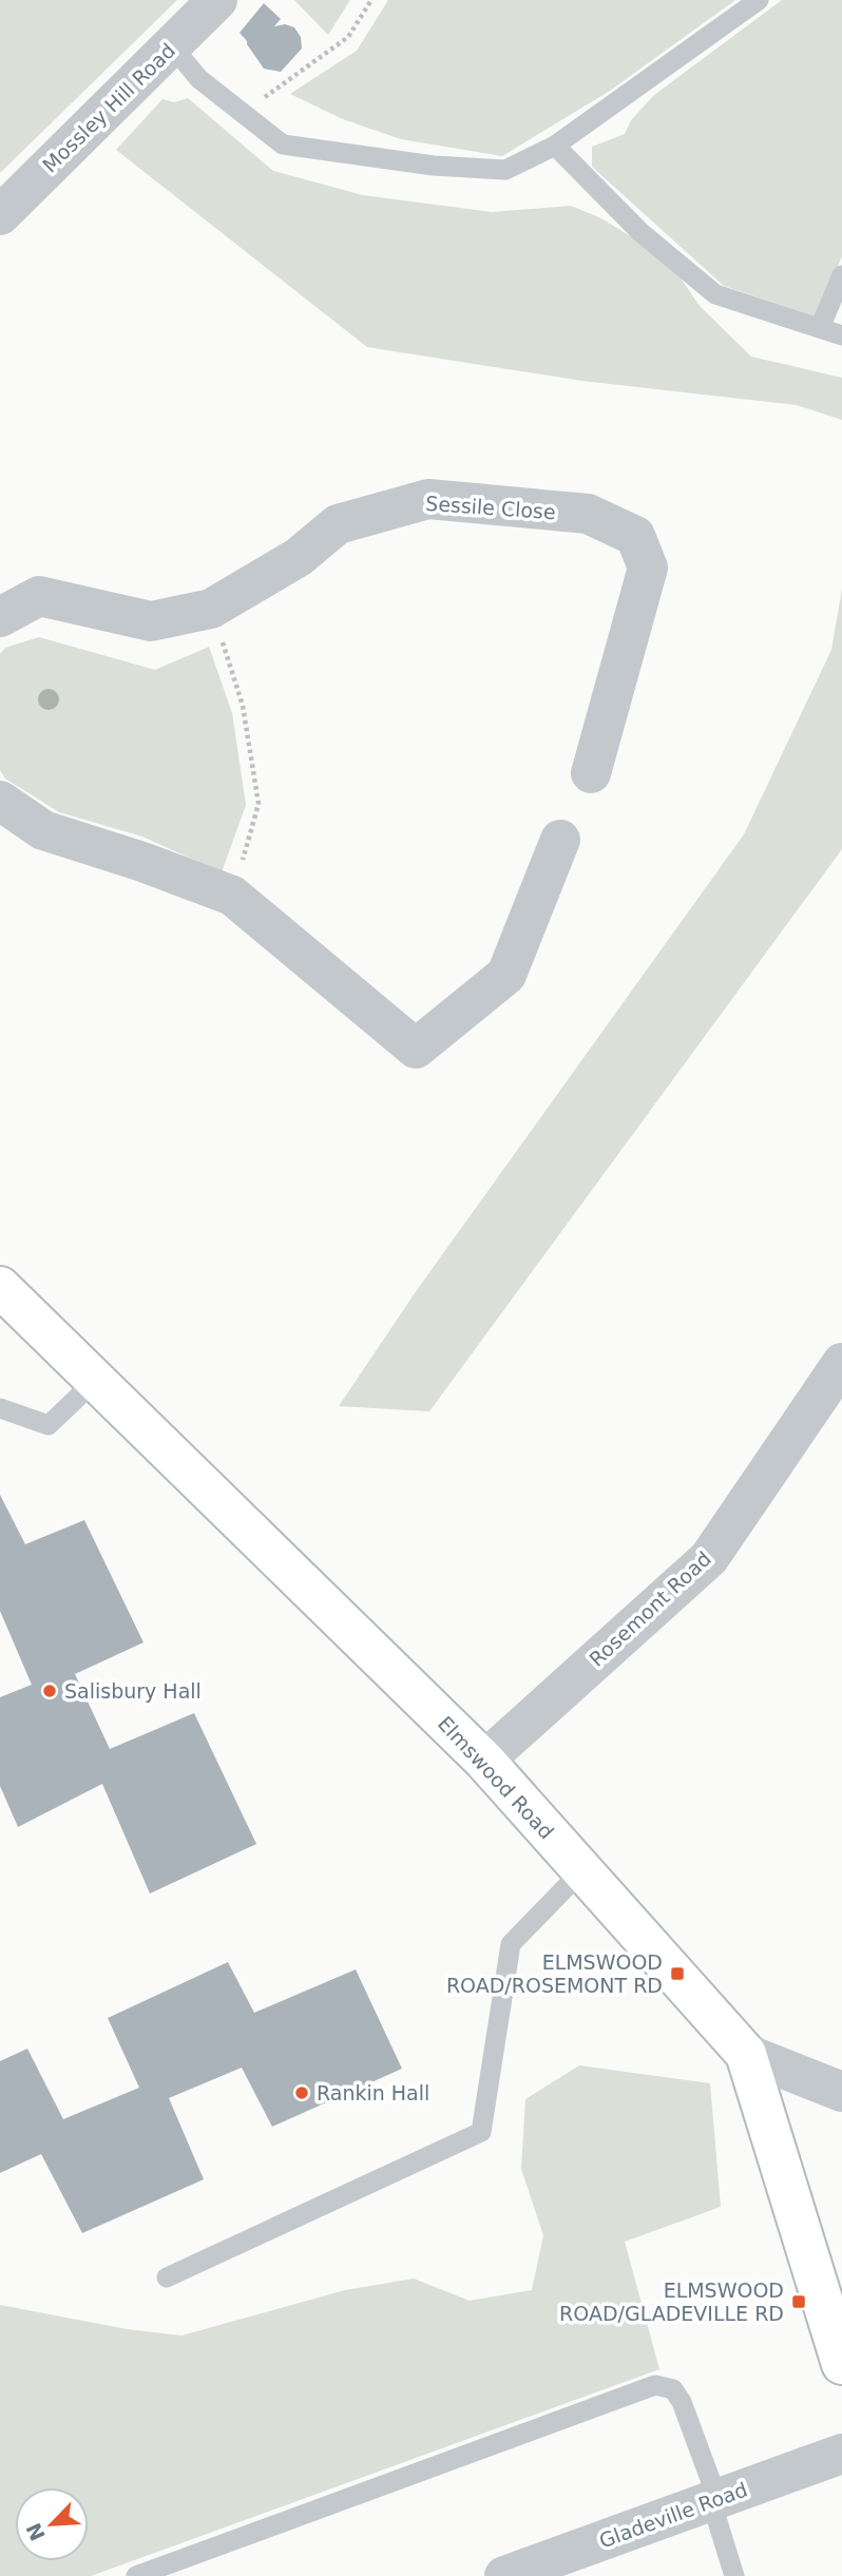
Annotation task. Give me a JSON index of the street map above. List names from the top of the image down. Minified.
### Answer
{"streets":{"street":["Mossley Hill Road","Sessile Close","Rosemont Road","Elmswood Road","Gladeville Road"]},"crossings":[["Rosemont Road","Elmswood Road"]],"places":{"other":["Salisbury Hall","Rankin Hall"],"transit":["ELMSWOOD ROAD/ROSEMONT RD","ELMSWOOD ROAD/GLADEVILLE RD"]},"north":"bottom left"}
